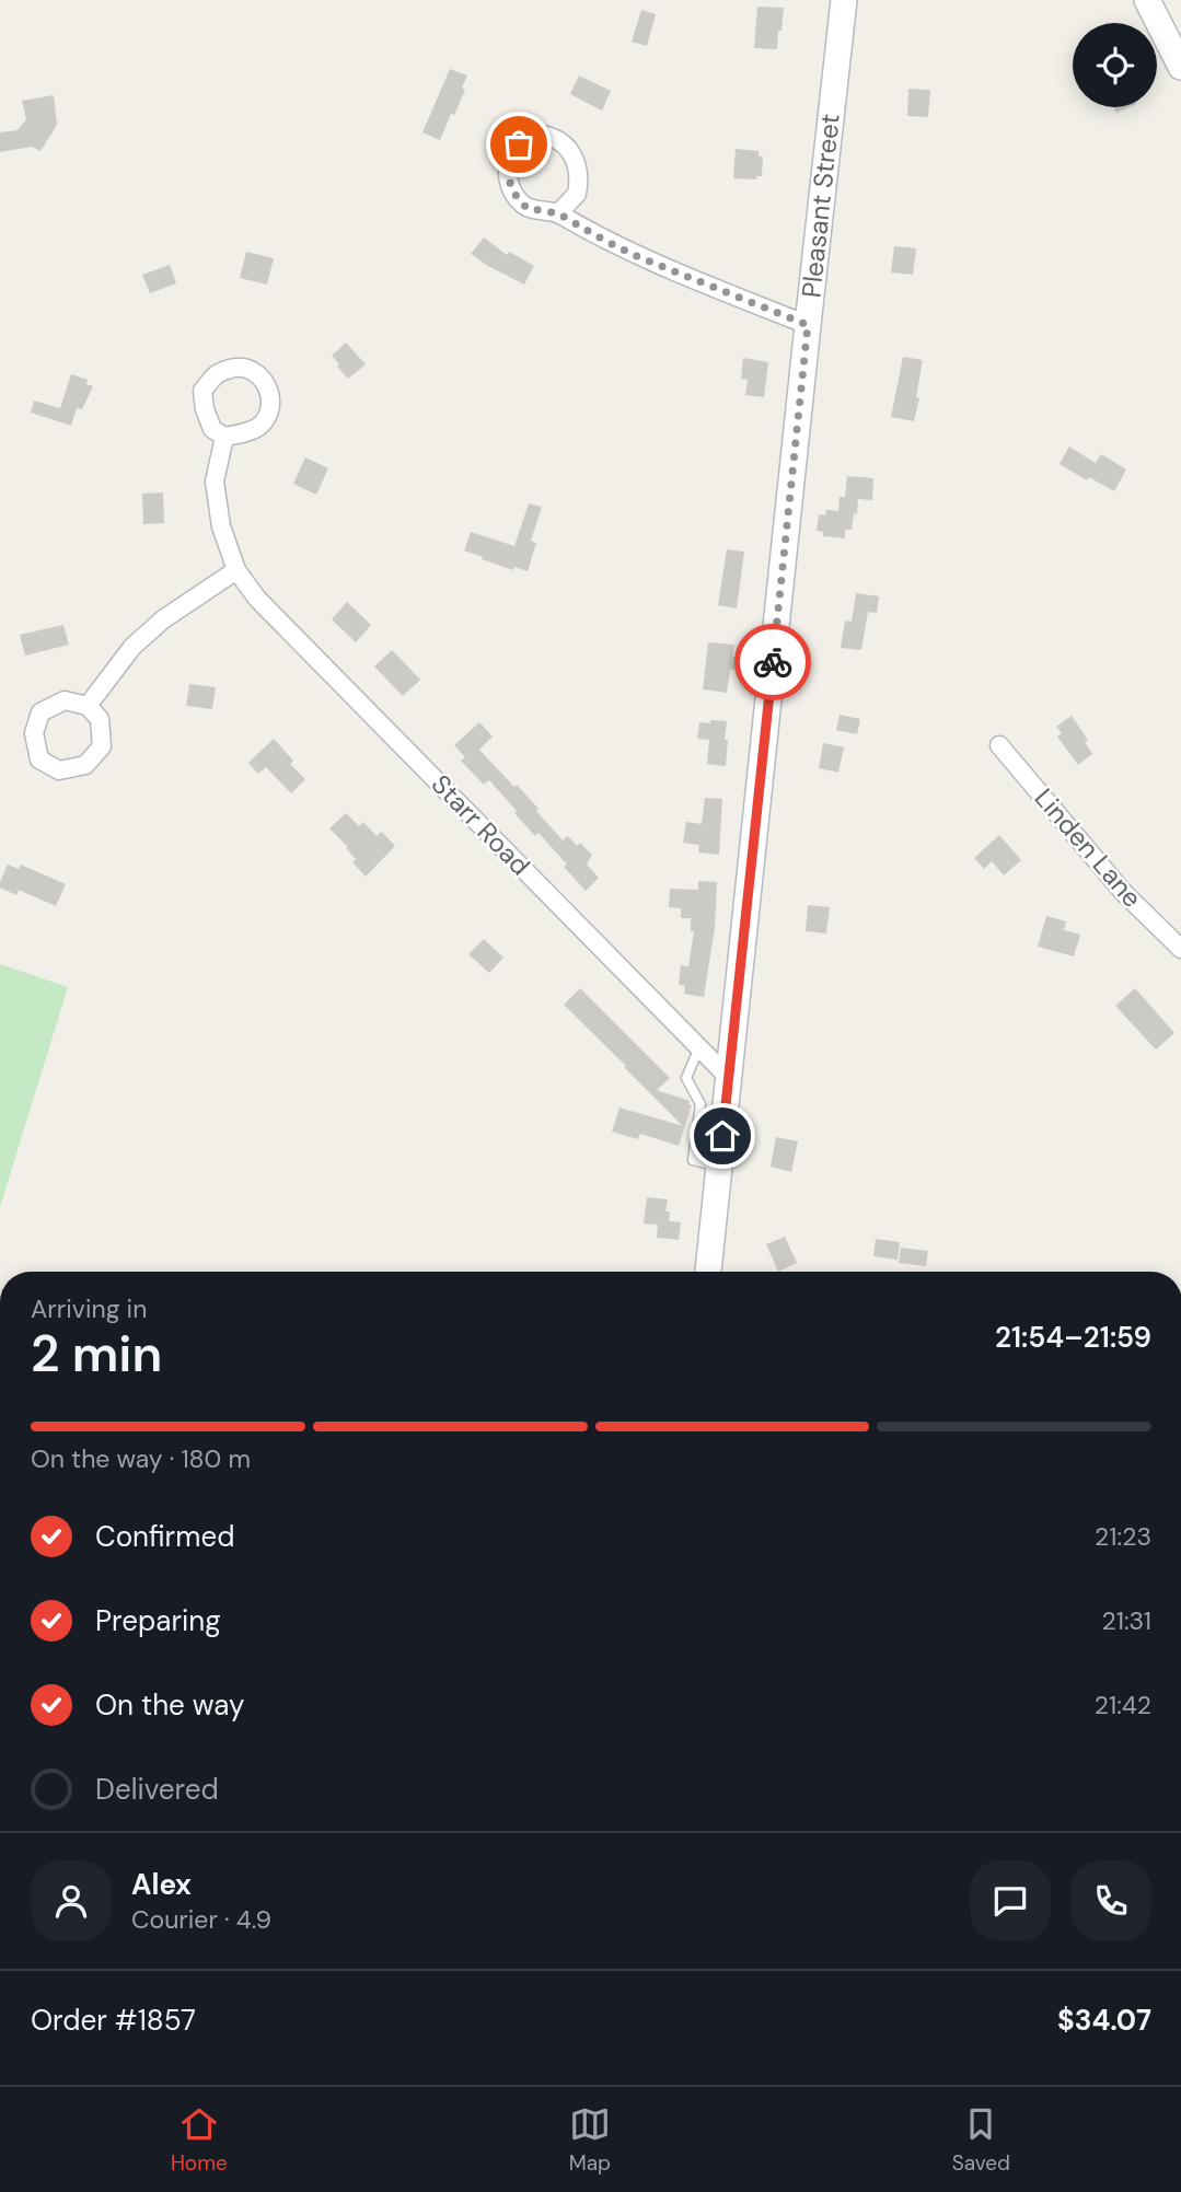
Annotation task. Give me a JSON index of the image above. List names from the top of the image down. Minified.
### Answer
{"streets":{"main road":["Pleasant Street"],"street":["Starr Road","Linden Lane"]},"crossings":[["Pleasant Street","Starr Road"]],"page":{"heading":["2 min","Arriving in","21:54–21:59"],"panel":["Alex","Courier · 4.9","Order #1857","$34.07"],"bar":"On the way · 180 m","list":[["Confirmed","21:23"],["Preparing","21:31"],["On the way","21:42"],"Delivered"],"tabs":["Home","Map","Saved"]}}
